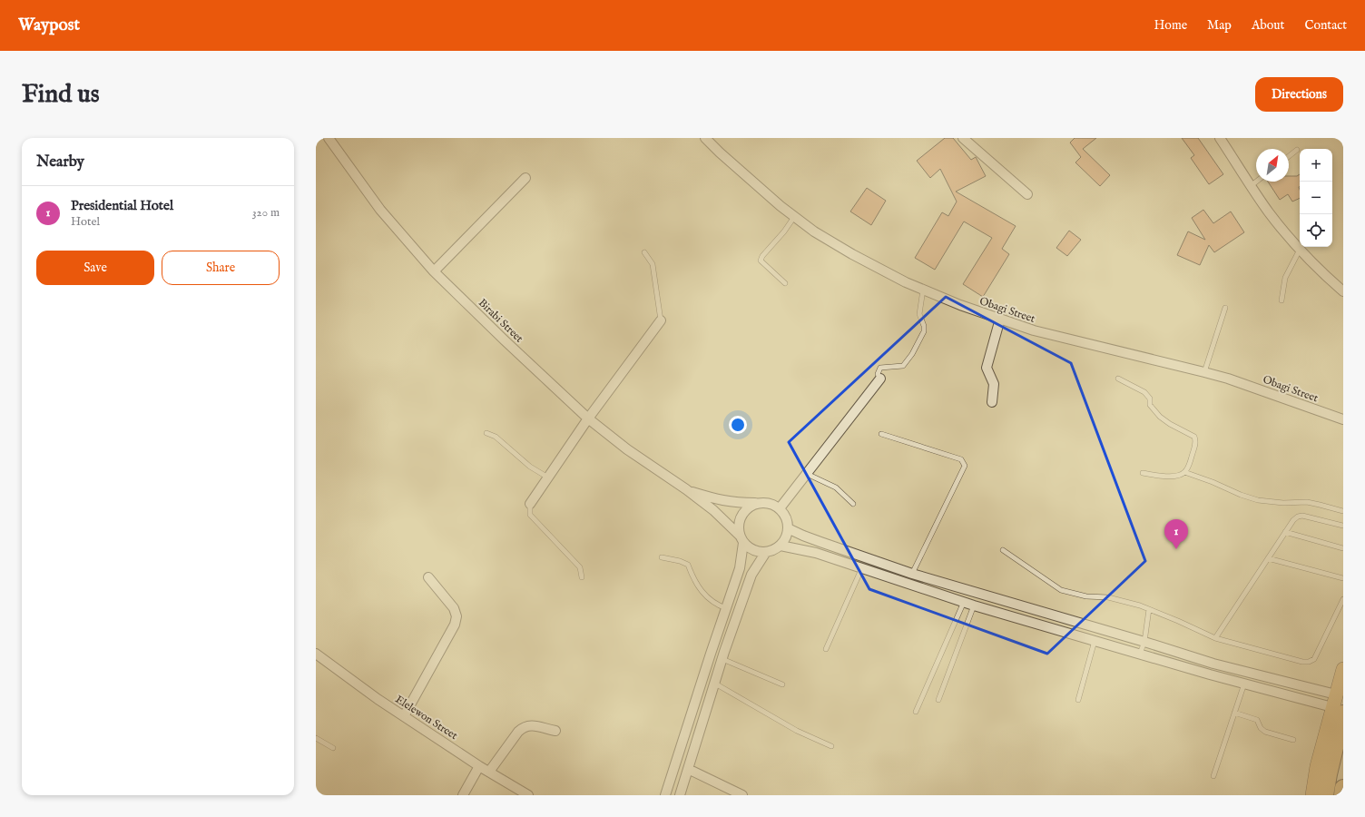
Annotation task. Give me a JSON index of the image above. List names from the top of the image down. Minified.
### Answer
{"streets":{"street":["Obagi Street","Birabi Street","Elelewon Street"]},"north":"top right","page":{"header":"Waypost","nav":["Home","Map","About","Contact"],"buttons":["Directions",["Save","Share"]],"title":"Find us","heading":"Nearby","map_buttons":["+","−"],"list":[{"mark":"1","name":"Presidential Hotel","note":"Hotel","value":"320 m"}],"pins":"1"}}
